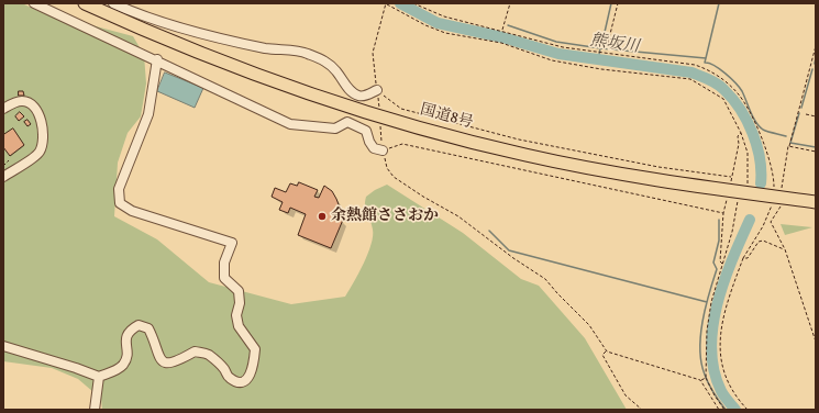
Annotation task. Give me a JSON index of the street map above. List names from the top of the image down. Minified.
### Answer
{"streets":{"highway":["国道8号"]},"water":["熊坂川"],"places":["余熱館ささおか"]}
